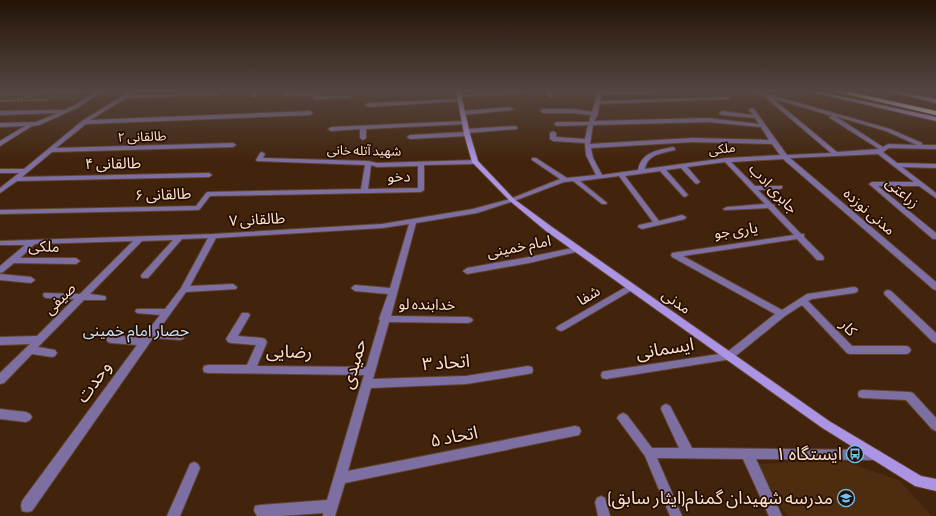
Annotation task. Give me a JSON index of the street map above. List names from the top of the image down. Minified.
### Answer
{"streets":{"main road":["مدنی"],"street":["طالقانی ۲","ملکی","شهید آتله خانی","طالقانی ۴","دخو","جابری ادب","زراعتی","طالقانی ۶","مدنی نوزده","طالقانی ۷","یاری جو","امام خمینی","شفا","صیفی","خدابنده لو","کار","ایسمانی","رضایی","اتحاد ۳","حمیدی","وحدت","اتحاد ۵"]},"crossings":[["ملکی","جابری ادب"],["ملکی","مدنی نوزده"],["ملکی","طالقانی ۷"],["ملکی","مدنی"],["شهید آتله خانی","دخو"],["شهید آتله خانی","مدنی"],["دخو","طالقانی ۶"],["جابری ادب","یاری جو"],["طالقانی ۷","صیفی"],["طالقانی ۷","مدنی"],["طالقانی ۷","حمیدی"],["طالقانی ۷","وحدت"],["امام خمینی","مدنی"],["شفا","مدنی"],["مدنی","ایسمانی"],["خدابنده لو","حمیدی"],["رضایی","حمیدی"],["اتحاد ۳","حمیدی"],["حمیدی","اتحاد ۵"]],"districts":["حصار امام خمینی"],"places":{"bus stop":["ایستگاه ۱"],"school or university":["مدرسه شهیدان گمنام(ایثار سابق)"]}}
